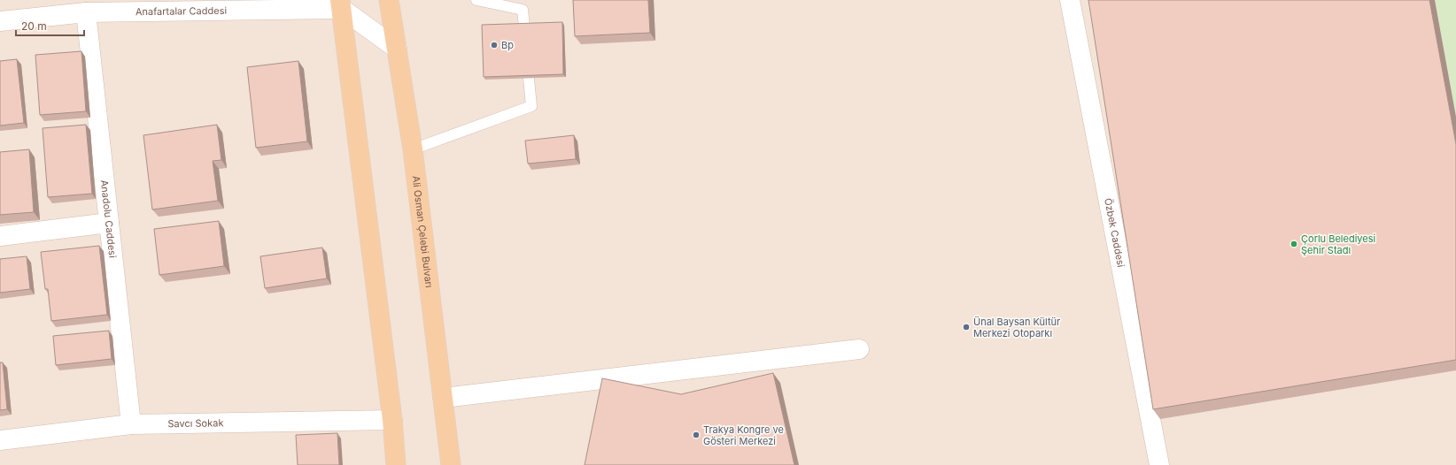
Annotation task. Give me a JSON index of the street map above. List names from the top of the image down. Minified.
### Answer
{"streets":{"main road":["Ali Osman Çelebi Bulvarı"],"street":["Anafartalar Caddesi","Anadolu Caddesi","Özbek Caddesi","Savcı Sokak"]},"crossings":[["Anafartalar Caddesi","Anadolu Caddesi"],["Anadolu Caddesi","Savcı Sokak"]],"places":["Bp","Çorlu Belediyesi Şehir Stadı","Ünal Baysan Kültür Merkezi Otoparkı","Trakya Kongre ve Gösteri Merkezi"],"scale_bar":"20 m"}
